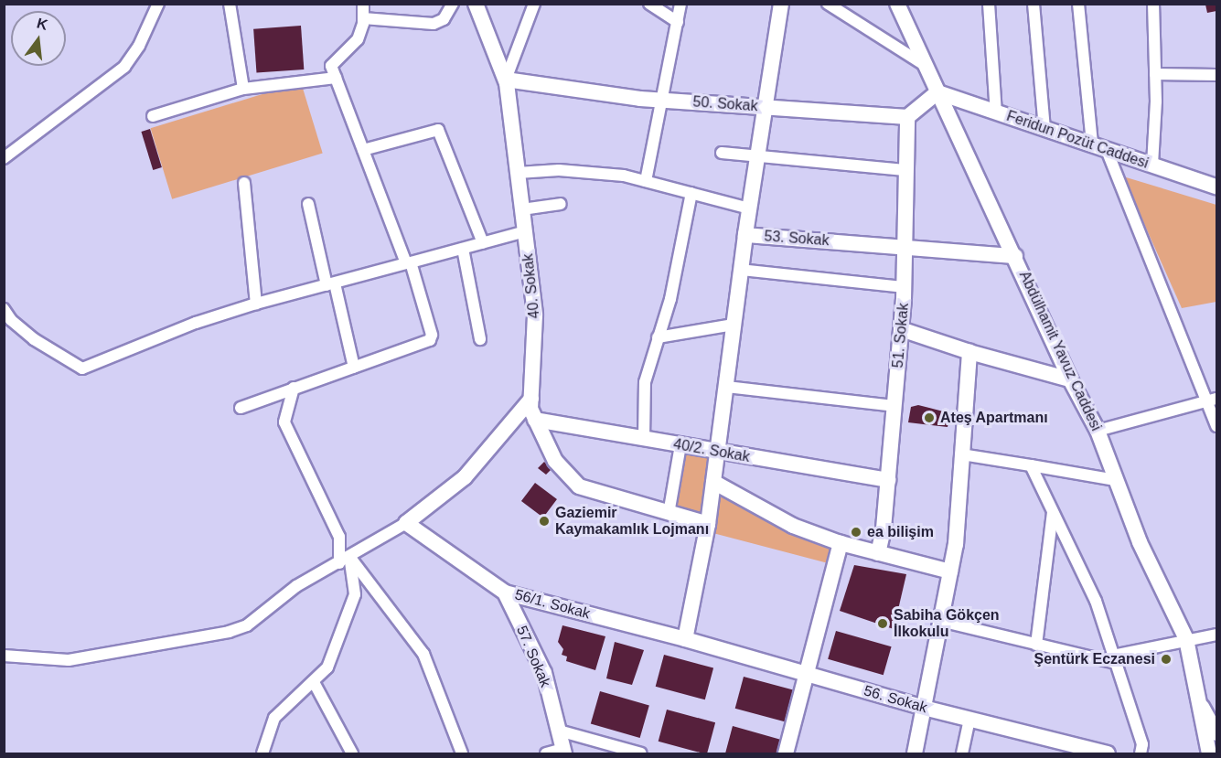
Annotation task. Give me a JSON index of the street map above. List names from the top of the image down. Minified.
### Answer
{"streets":{"street":["50. Sokak","Feridun Pozüt Caddesi","53. Sokak","40. Sokak","51. Sokak","Abdülhamit Yavuz Caddesi","40/2. Sokak","56/1. Sokak","57. Sokak","56. Sokak"]},"crossings":[["50. Sokak","53. Sokak"],["50. Sokak","40. Sokak"],["50. Sokak","51. Sokak"],["Feridun Pozüt Caddesi","Abdülhamit Yavuz Caddesi"],["53. Sokak","51. Sokak"],["53. Sokak","Abdülhamit Yavuz Caddesi"],["40. Sokak","40/2. Sokak"],["51. Sokak","40/2. Sokak"],["56/1. Sokak","57. Sokak"],["56/1. Sokak","56. Sokak"]],"places":["Ateş Apartmanı","Gaziemir Kaymakamlık Lojmanı","ea bilişim","Sabiha Gökçen İlkokulu","Şentürk Eczanesi"],"north":"top"}
